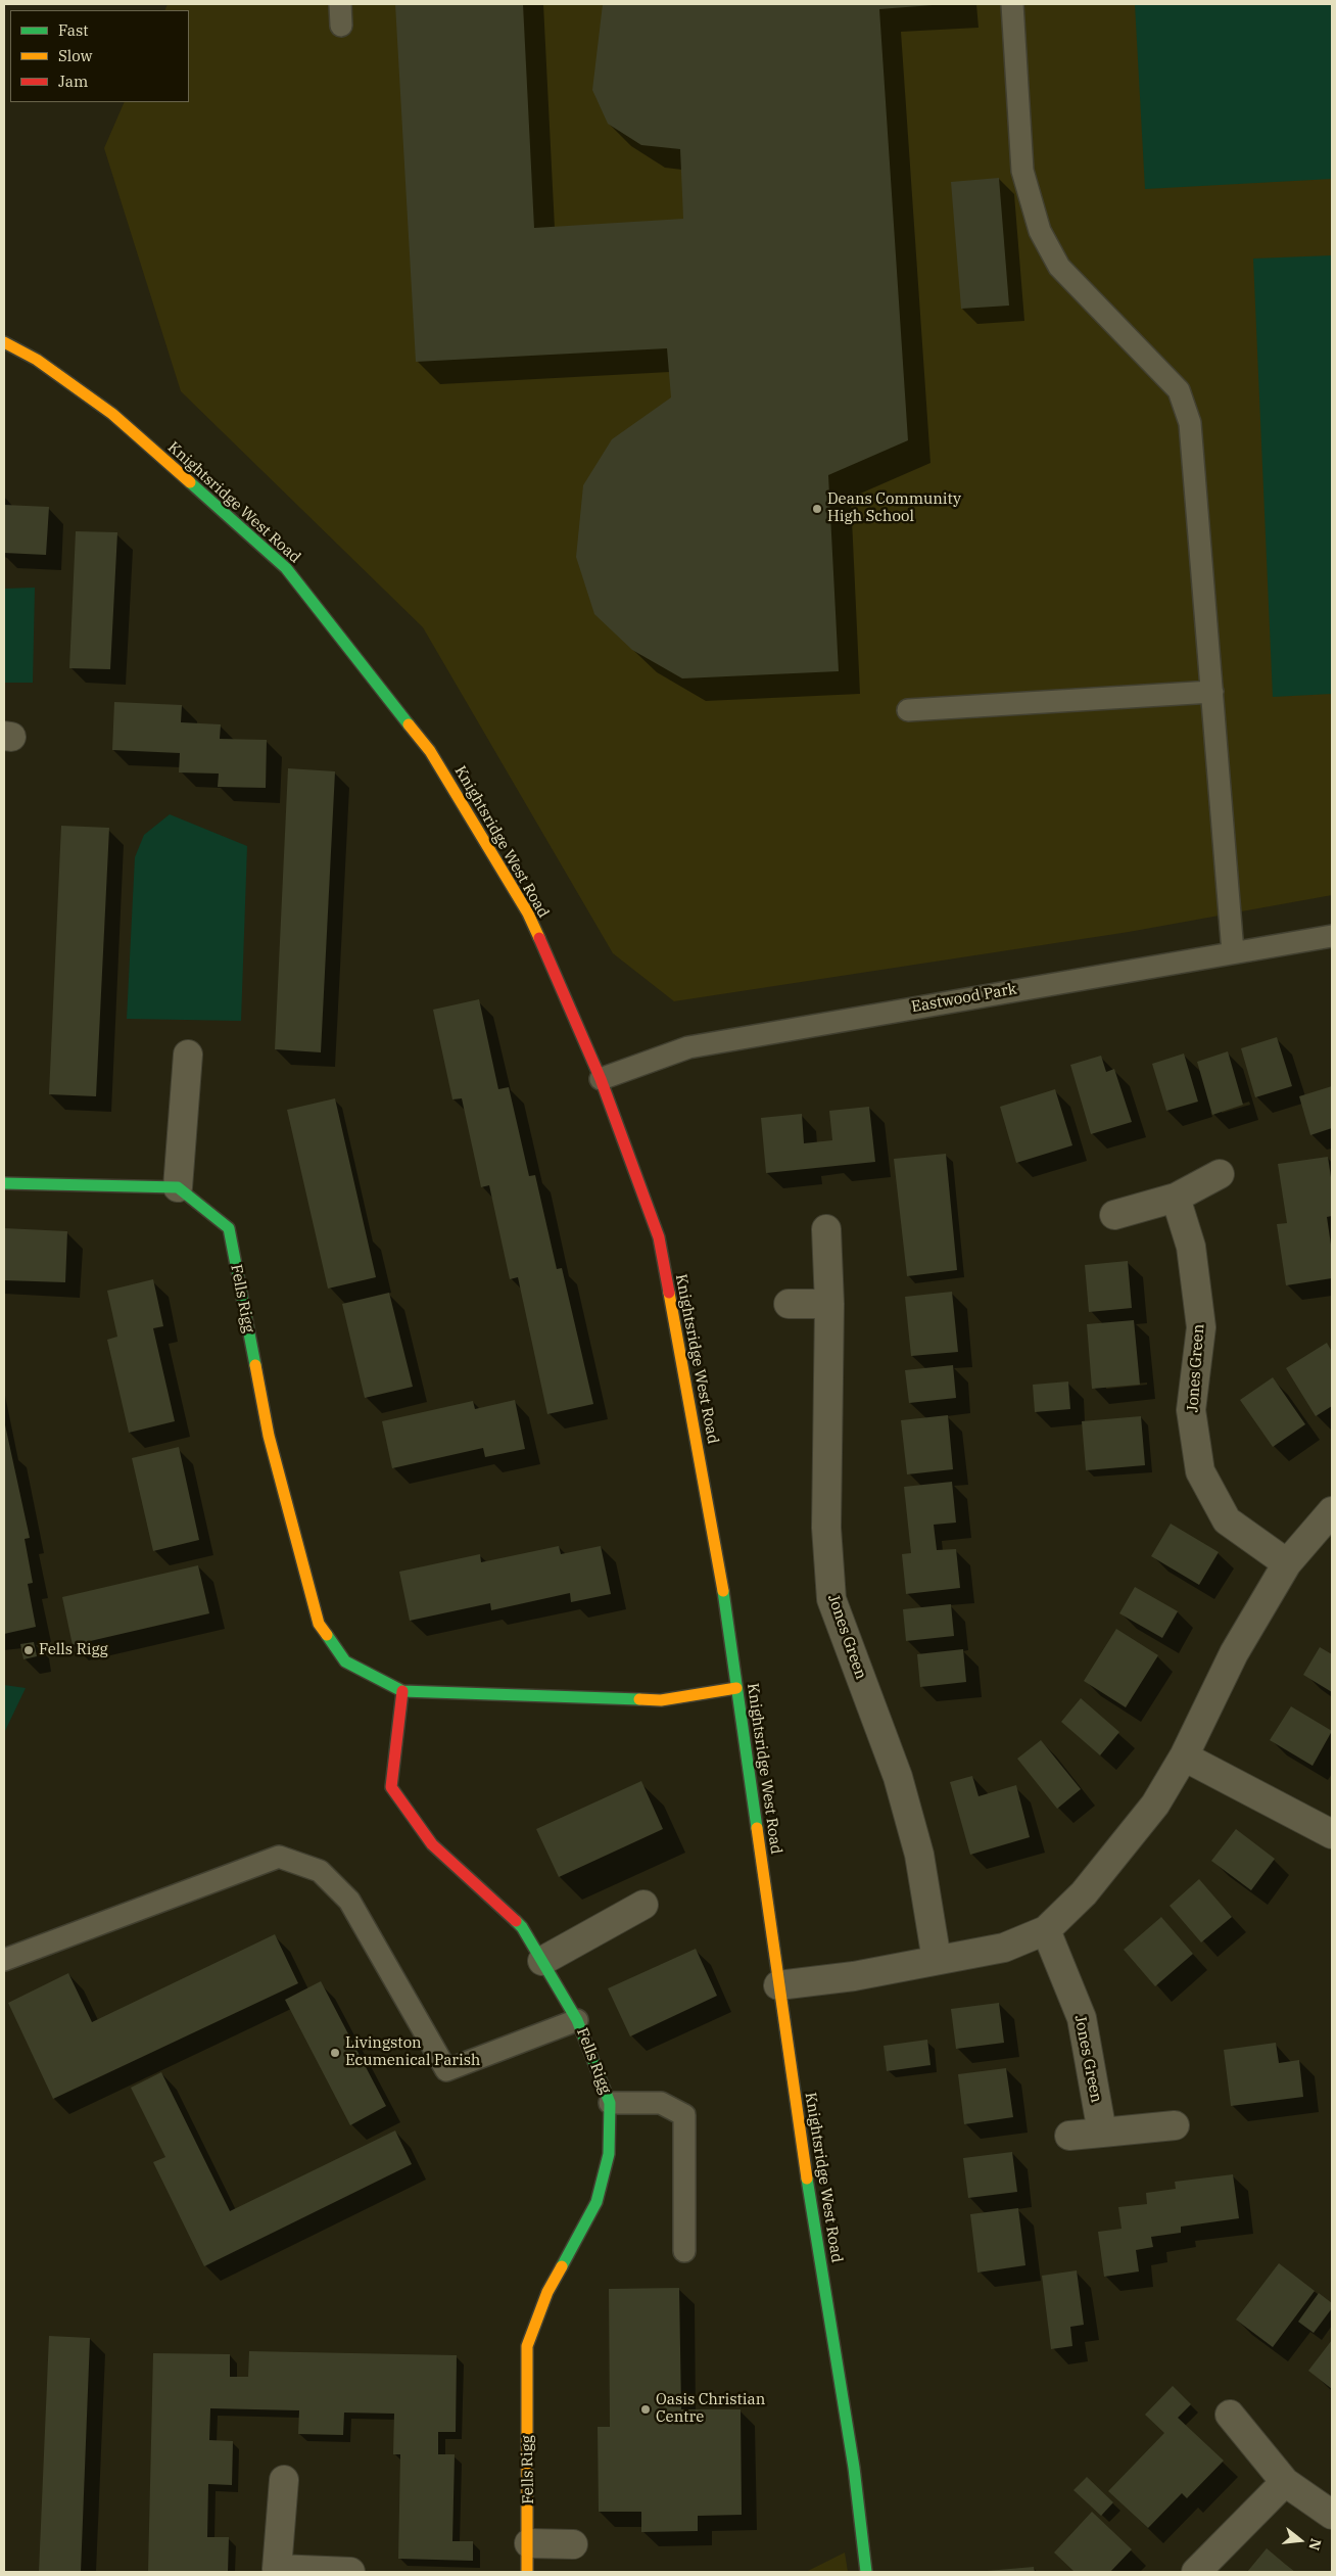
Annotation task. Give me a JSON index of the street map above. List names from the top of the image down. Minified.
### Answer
{"streets":{"street":["Knightsridge West Road","Fells Rigg","Jones Green"],"lane":["Eastwood Park"]},"crossings":[["Knightsridge West Road","Eastwood Park"],["Knightsridge West Road","Fells Rigg"]],"places":["Deans Community High School","Fells Rigg","Livingston Ecumenical Parish","Oasis Christian Centre"],"legend":["Fast","Slow","Jam"],"north":"right"}
